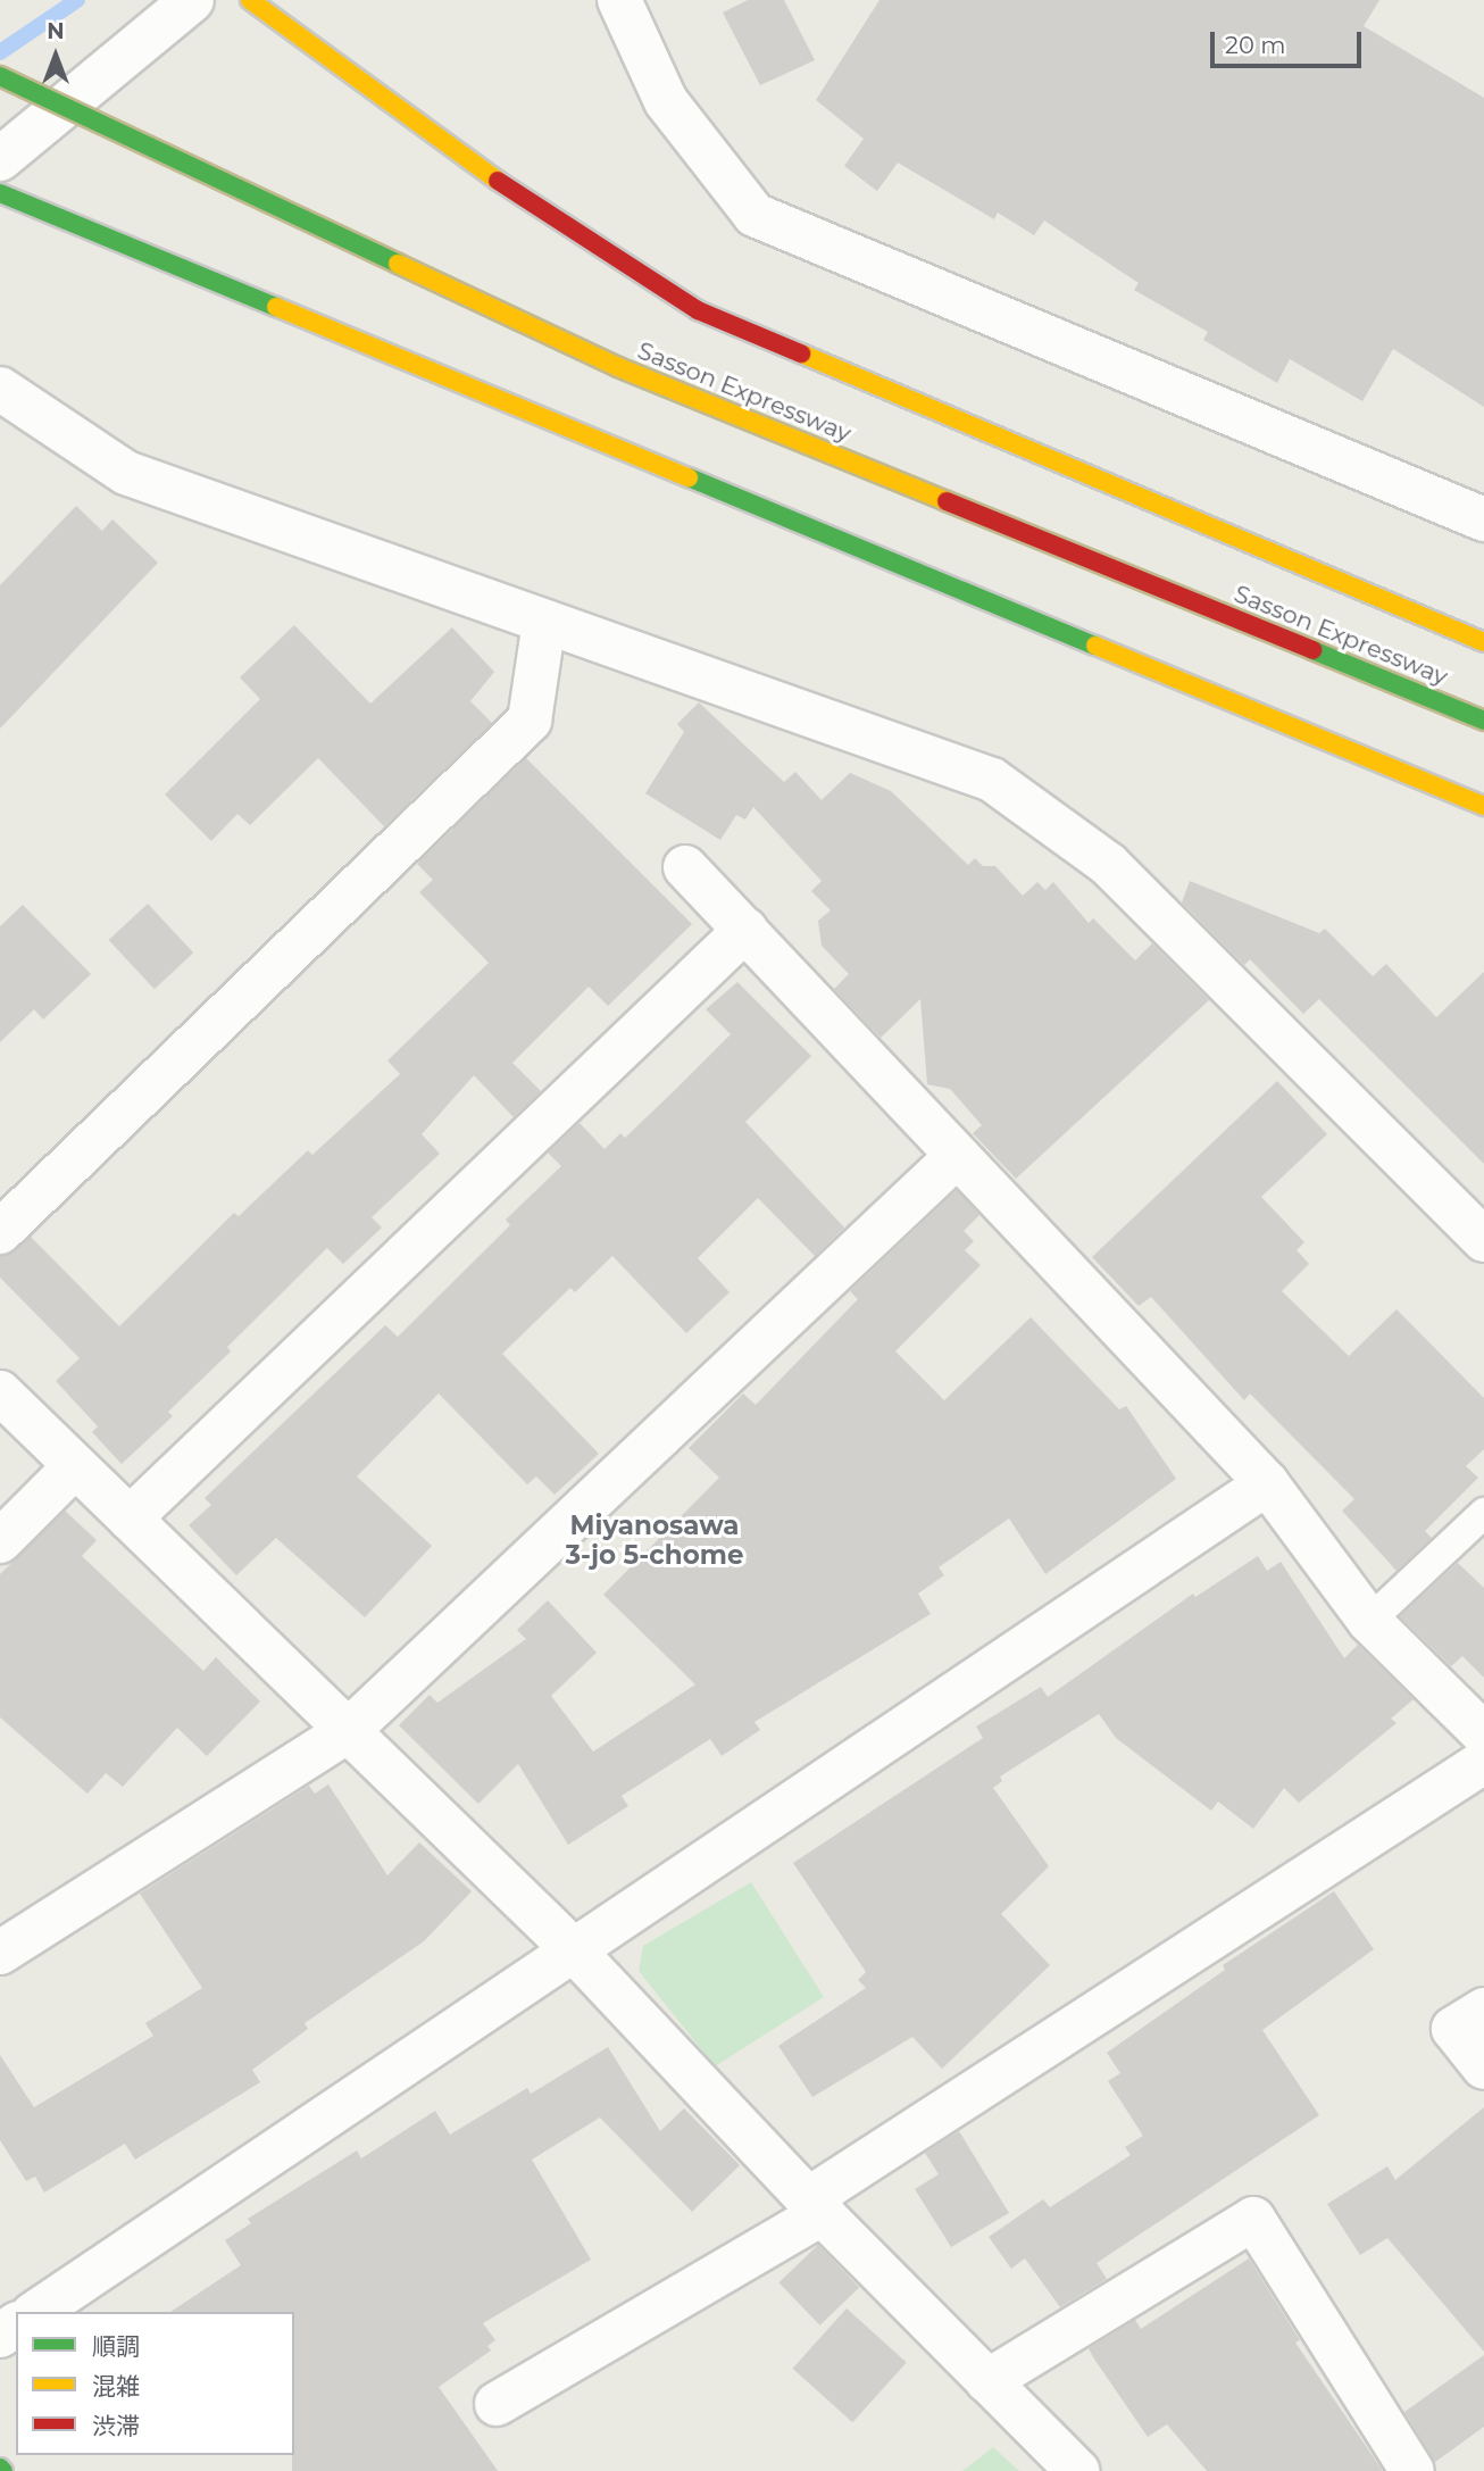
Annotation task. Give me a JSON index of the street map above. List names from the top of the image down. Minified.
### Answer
{"streets":{"highway":["Sasson Expressway"]},"districts":["Miyanosawa 3-jo 5-chome"],"legend":["順調","混雑","渋滞"],"scale_bar":"20 m","north":"top"}
